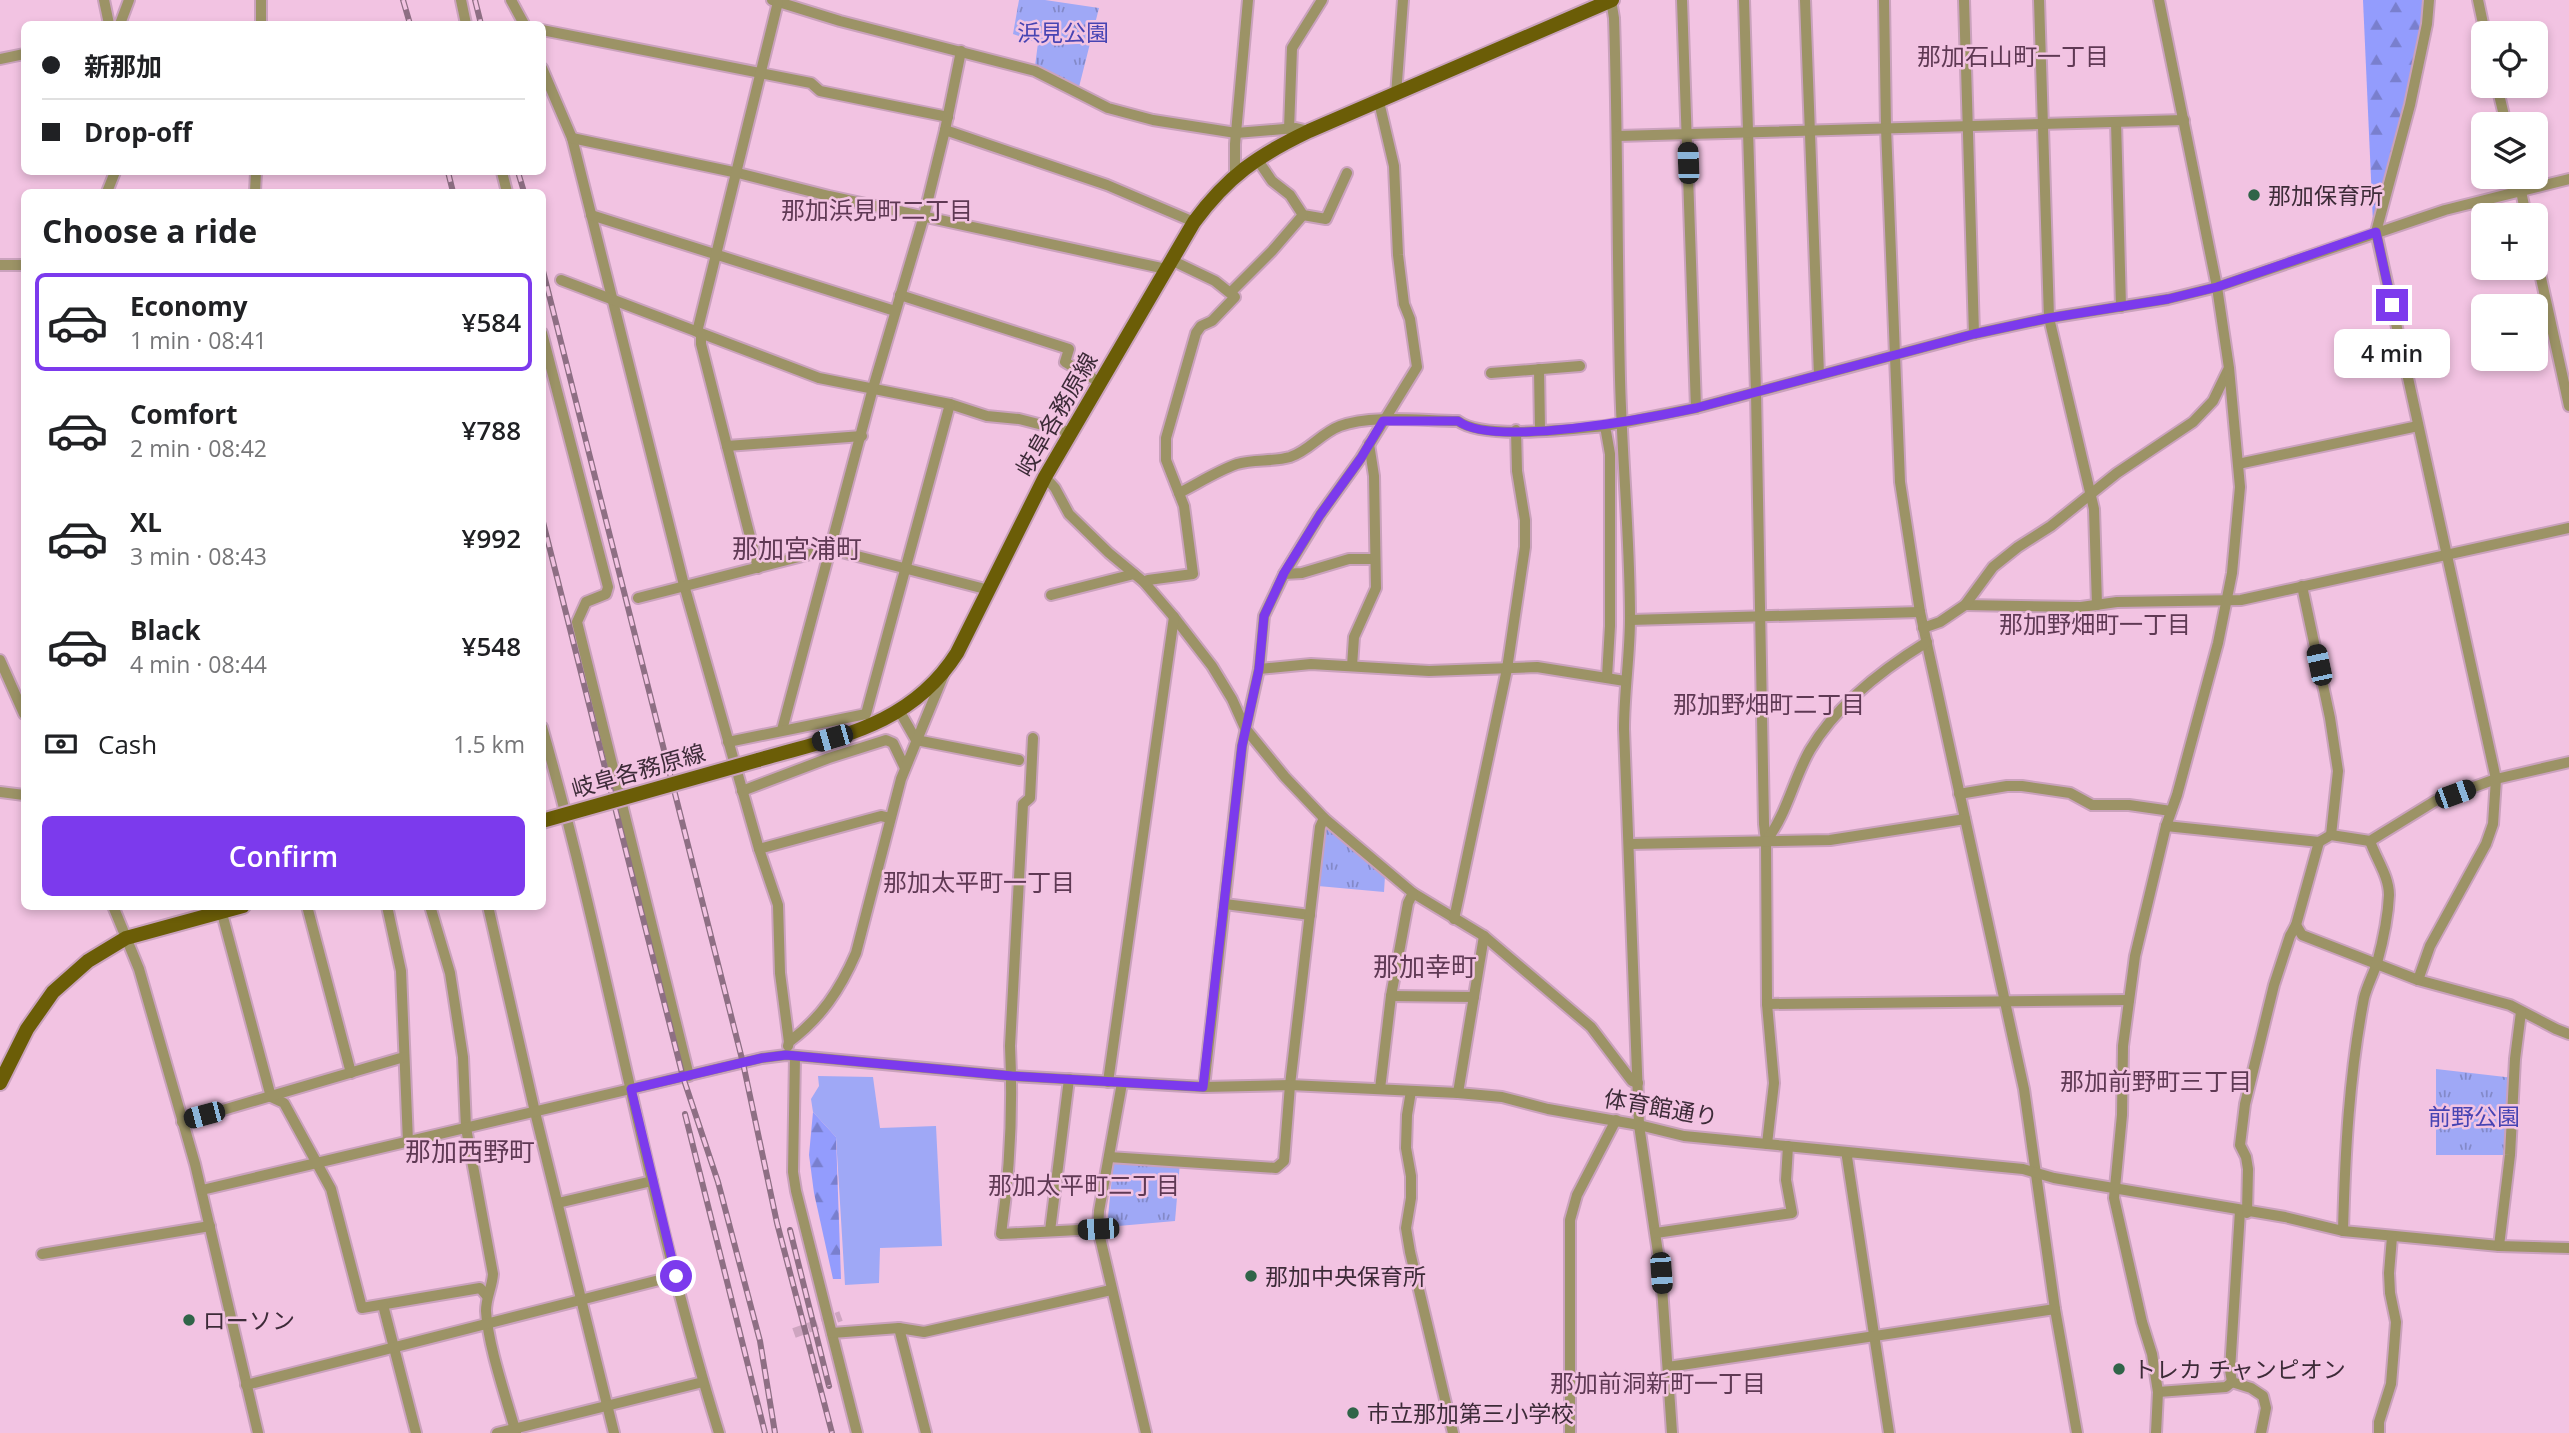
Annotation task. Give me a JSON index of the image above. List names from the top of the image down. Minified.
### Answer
{"streets":{"main road":["岐阜各務原線"],"street":["体育館通り"]},"districts":["那加石山町一丁目","那加浜見町二丁目","那加宮浦町","那加野畑町一丁目","那加野畑町二丁目","那加太平町一丁目","那加幸町","那加前野町三丁目","那加西野町","那加太平町二丁目","那加前洞新町一丁目"],"parks":["浜見公園","前野公園"],"places":["那加保育所","那加中央保育所","ローソン","トレカ チャンピオン","市立那加第三小学校"],"page":{"map_buttons":["+","−"],"banner":["新那加","Drop-off"],"heading":"Choose a ride","list":[{"name":"Economy","note":"1 min · 08:41","value":"¥584"},{"name":"Comfort","note":"2 min · 08:42","value":"¥788"},{"name":"XL","note":"3 min · 08:43","value":"¥992"},{"name":"Black","note":"4 min · 08:44","value":"¥548"}],"bubble":"4 min","pay":["Cash","1.5 km"],"buttons":"Confirm"}}
